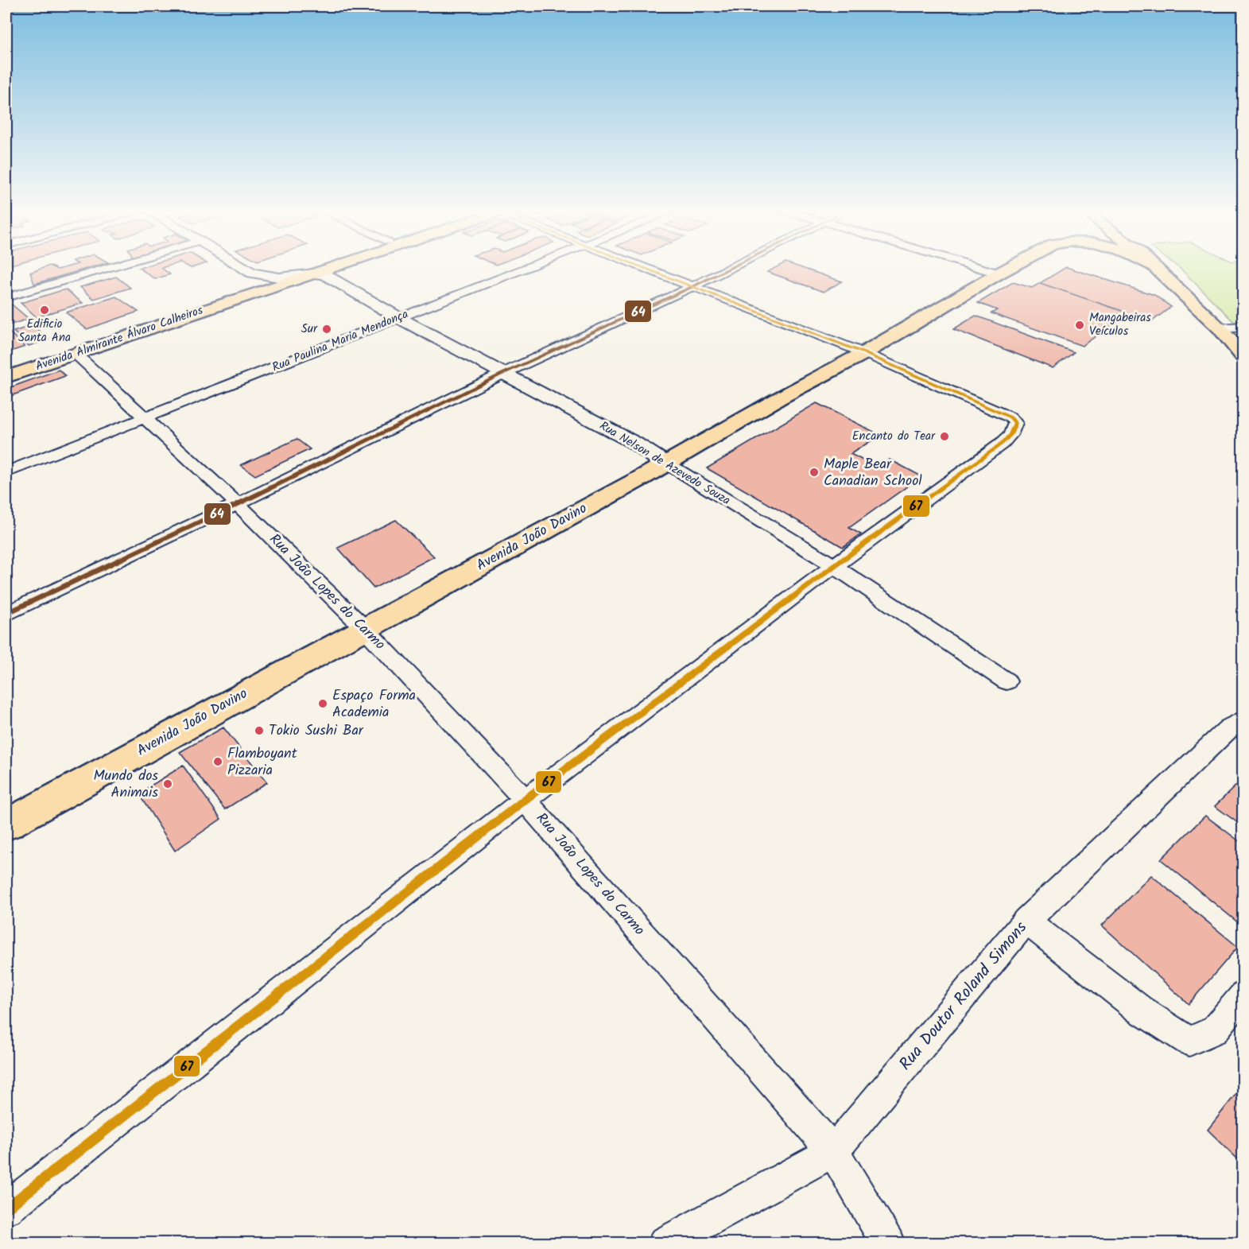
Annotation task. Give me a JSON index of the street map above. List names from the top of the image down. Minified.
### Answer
{"streets":{"main road":["Avenida Almirante Álvaro Calheiros","Avenida João Davino"],"street":["Rua Paulina Maria Mendonça","Rua Nelson de Azevedo Souza","Rua João Lopes do Carmo","Rua Doutor Roland Simons"]},"crossings":[["Avenida Almirante Álvaro Calheiros","Rua Nelson de Azevedo Souza"],["Avenida Almirante Álvaro Calheiros","Rua João Lopes do Carmo"],["Rua Paulina Maria Mendonça","Rua Nelson de Azevedo Souza"],["Rua Paulina Maria Mendonça","Rua João Lopes do Carmo"],["Rua Nelson de Azevedo Souza","Avenida João Davino"],["Avenida João Davino","Rua João Lopes do Carmo"],["Rua João Lopes do Carmo","Rua Doutor Roland Simons"]],"places":["Edificio Santa Ana","Mangabeiras Veículos","Sur","Encanto do Tear","Maple Bear Canadian School","Espaço Forma Academia","Tokio Sushi Bar","Flamboyant Pizzaria","Mundo dos Animais"],"lines":["transit line 64","transit line 67"]}
